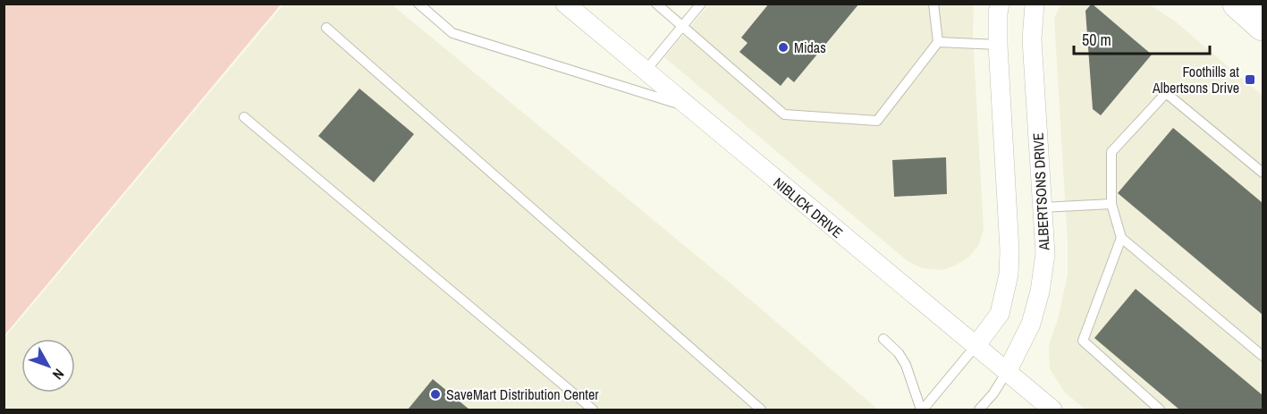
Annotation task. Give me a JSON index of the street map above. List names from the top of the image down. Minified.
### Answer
{"streets":{"street":["ALBERTSONS DRIVE","NIBLICK DRIVE"]},"crossings":[["ALBERTSONS DRIVE","NIBLICK DRIVE"]],"places":{"other":["Midas","SaveMart Distribution Center"],"transit":["Foothills at Albertsons Drive"]},"scale_bar":"50 m","north":"bottom right"}
